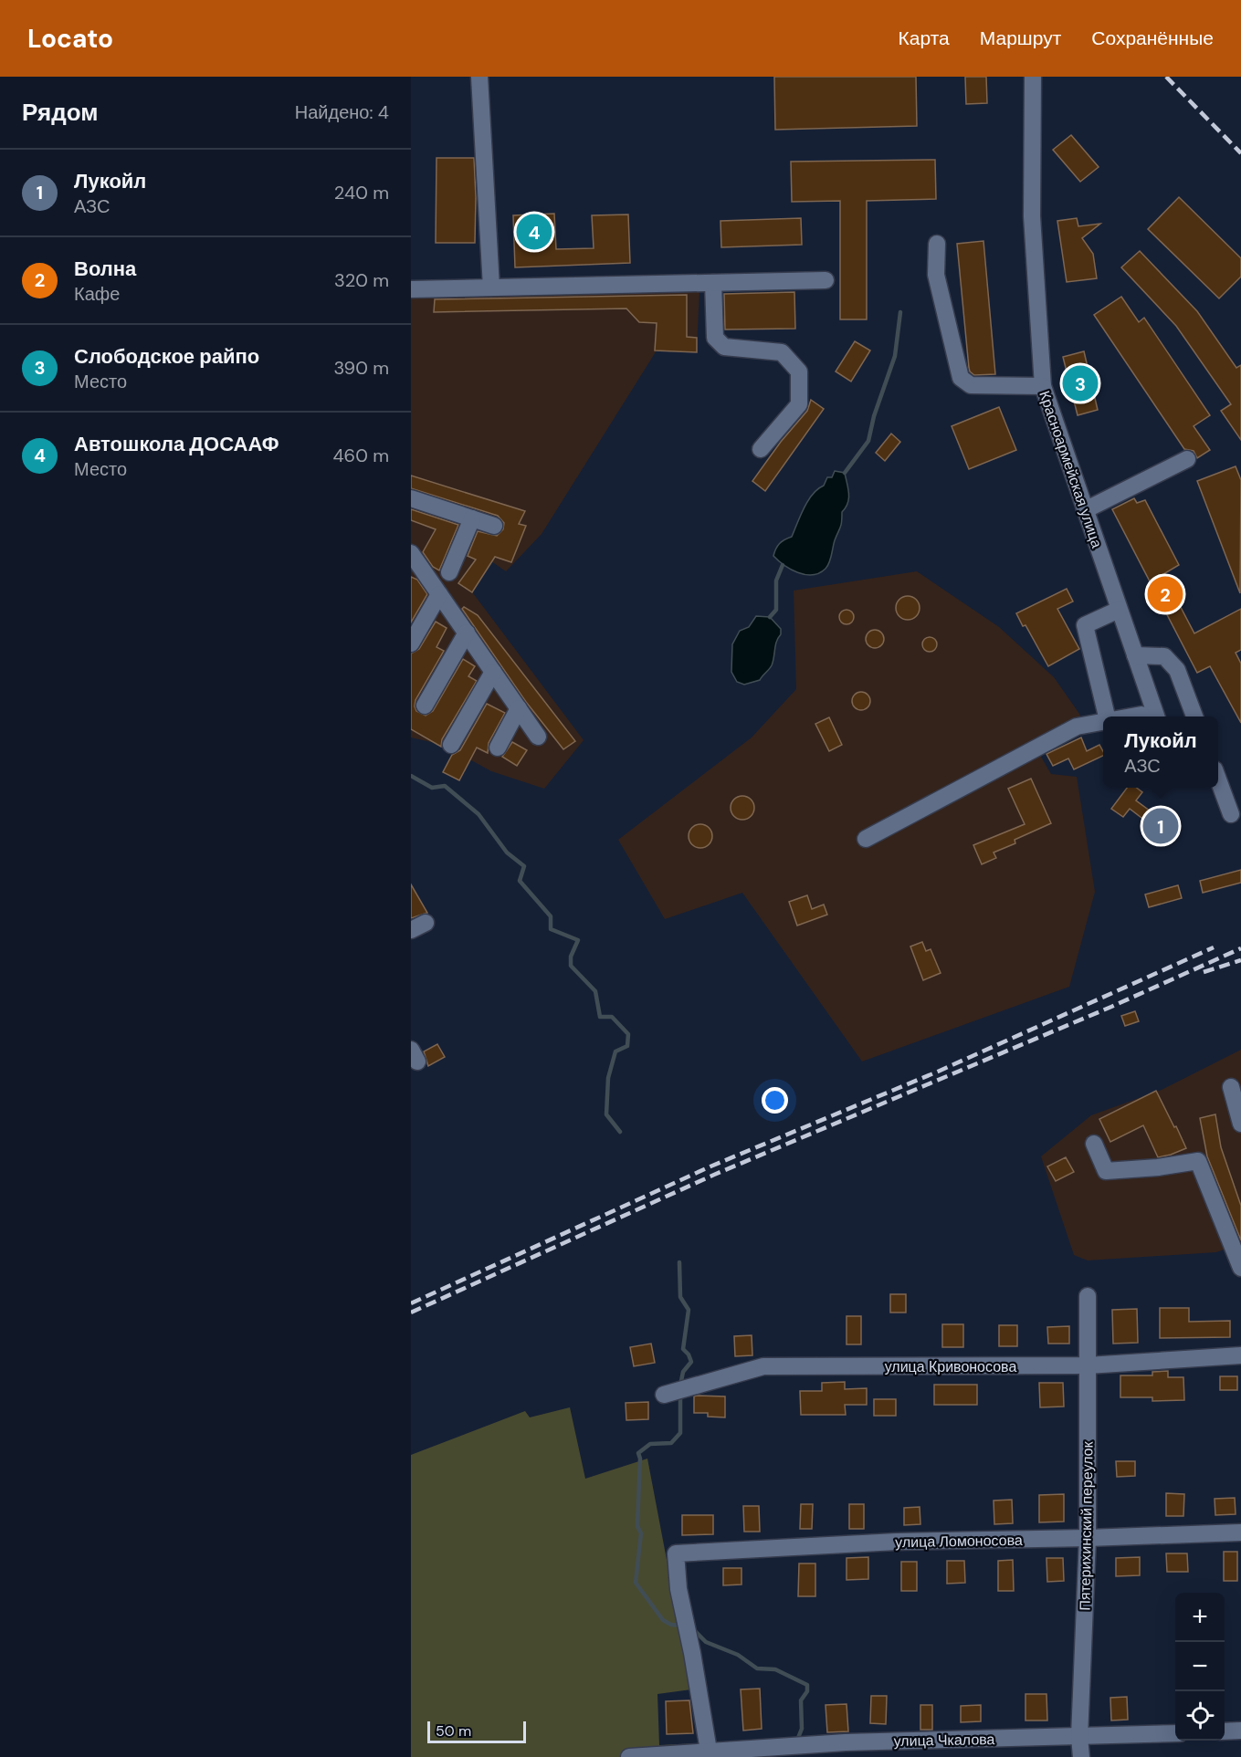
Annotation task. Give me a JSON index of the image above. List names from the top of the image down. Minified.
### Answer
{"streets":{"street":["Красноармейская улица","улица Кривоносова","Пятерихинский переулок","улица Ломоносова","улица Чкалова"]},"crossings":[["улица Кривоносова","Пятерихинский переулок"],["Пятерихинский переулок","улица Ломоносова"],["Пятерихинский переулок","улица Чкалова"],["улица Ломоносова","улица Чкалова"]],"scale_bar":"50 m","page":{"header":"Locato","nav":["Карта","Маршрут","Сохранённые"],"heading":["Рядом","Найдено: 4"],"list":[{"mark":"1","name":"Лукойл","note":"АЗС","value":"240 m"},{"mark":"2","name":"Волна","note":"Кафе","value":"320 m"},{"mark":"3","name":"Слободское райпо","note":"Место","value":"390 m"},{"mark":"4","name":"Автошкола ДОСААФ","note":"Место","value":"460 m"}],"pins":["4","3","2","1"],"popup":["Лукойл","АЗС"],"map_buttons":["+","−"],"scale":"50 m"}}
